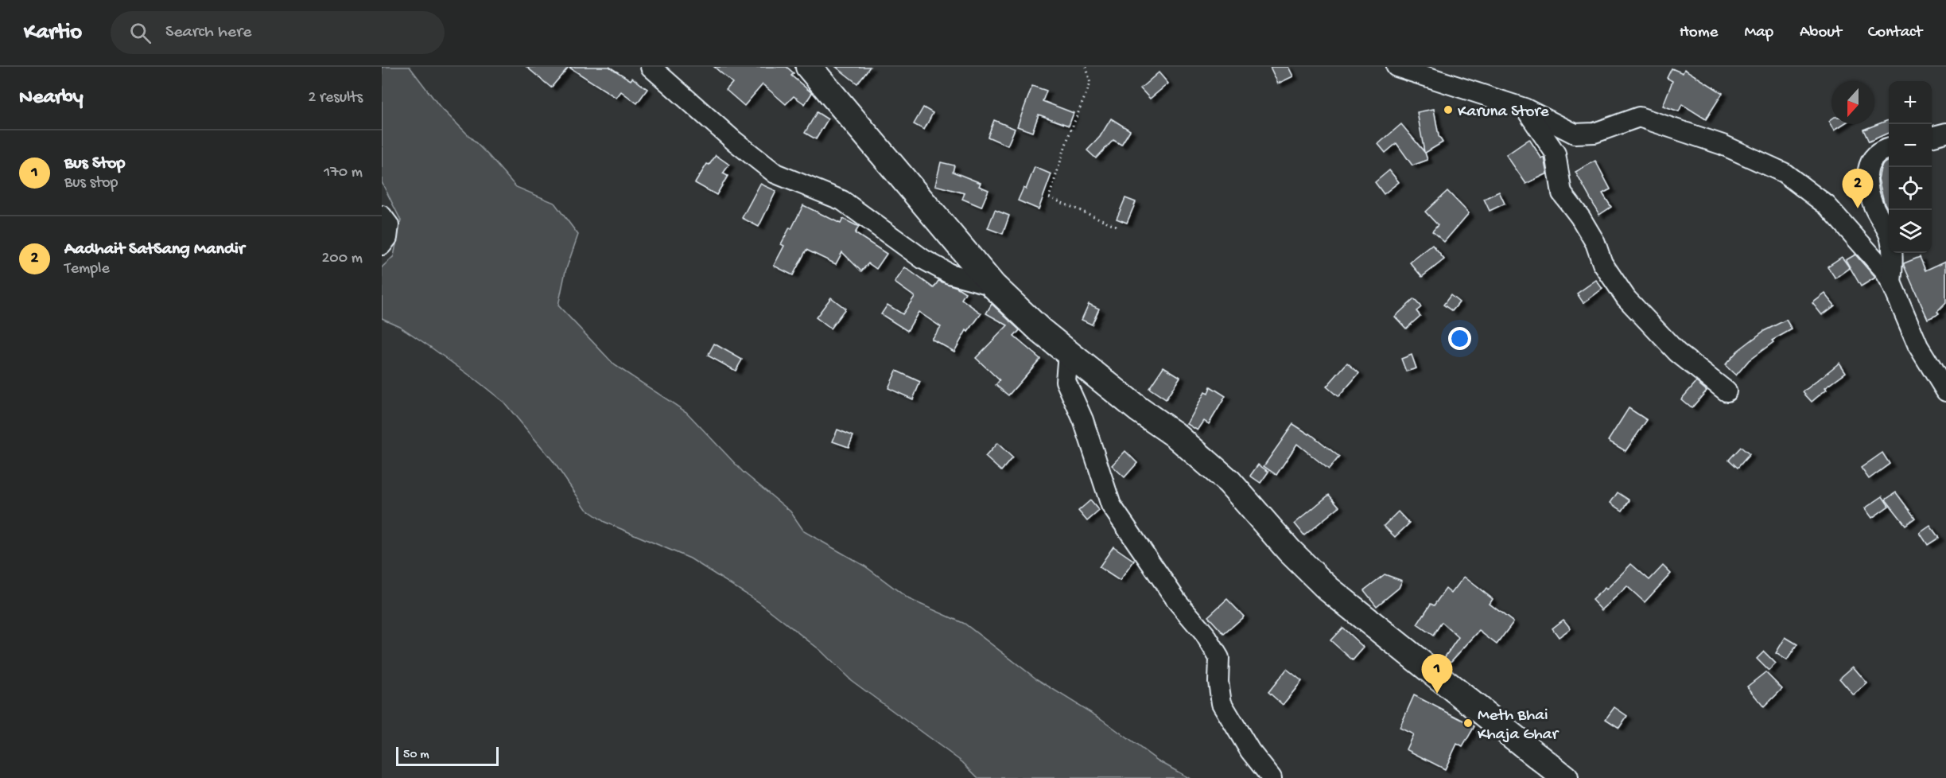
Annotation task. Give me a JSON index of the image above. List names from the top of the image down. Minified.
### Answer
{"places":["Karuna Store","Meth Bhai Khaja Ghar"],"scale_bar":"50 m","north":"bottom","page":{"header":"Kartio","search":"Search here","nav":["Home","Map","About","Contact"],"heading":["Nearby","2 results"],"map_buttons":["+","−"],"list":[{"mark":"1","name":"Bus Stop","note":"Bus stop","value":"170 m"},{"mark":"2","name":"Aadhait SatSang Mandir","note":"Temple","value":"200 m"}],"pins":["2","1"],"scale":"50 m"}}
